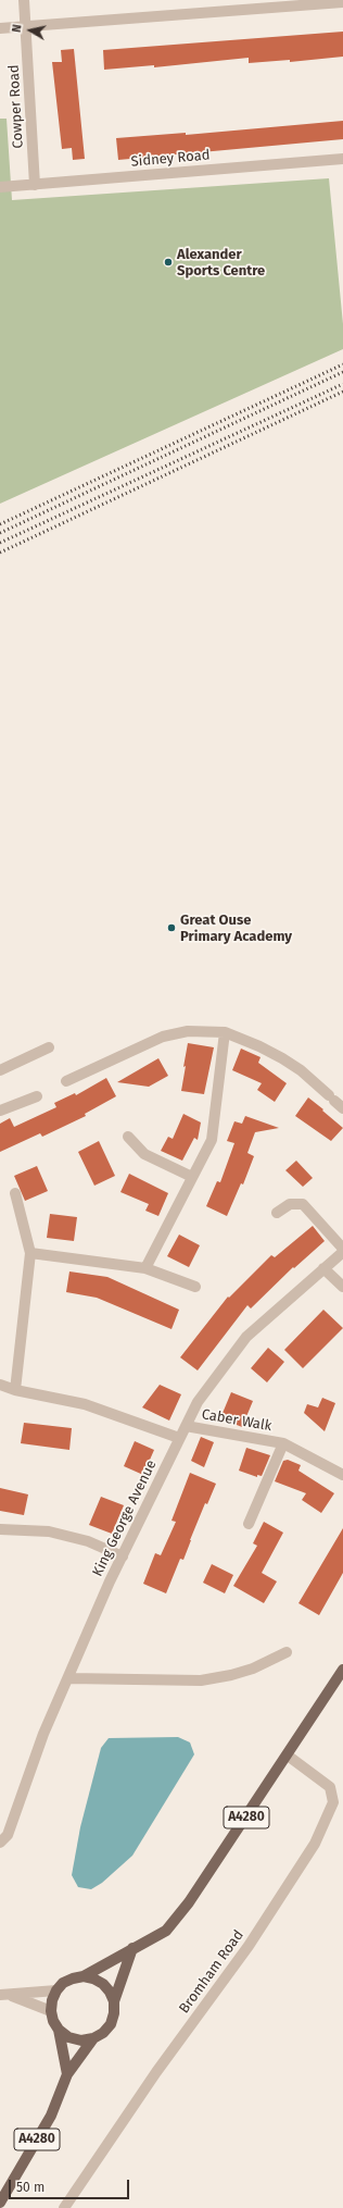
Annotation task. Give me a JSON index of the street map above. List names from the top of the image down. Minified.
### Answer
{"streets":{"main road":["A4280"],"street":["Cowper Road","Sidney Road","Caber Walk","King George Avenue","Bromham Road"]},"crossings":[["Cowper Road","Sidney Road"],["Caber Walk","King George Avenue"],["A4280","Bromham Road"]],"places":["Alexander Sports Centre","Great Ouse Primary Academy"],"scale_bar":"50 m","north":"left"}
